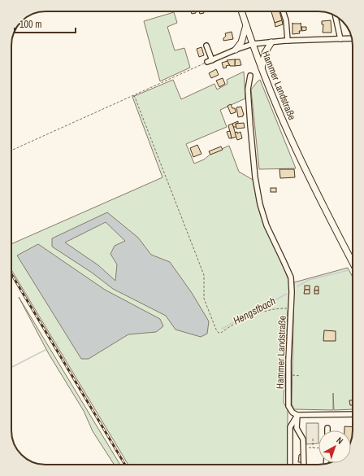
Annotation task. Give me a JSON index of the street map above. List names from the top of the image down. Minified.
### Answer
{"streets":{"main road":["Hammer Landstraße"]},"water":["Hengstbach"],"scale_bar":"100 m","north":"top right"}
